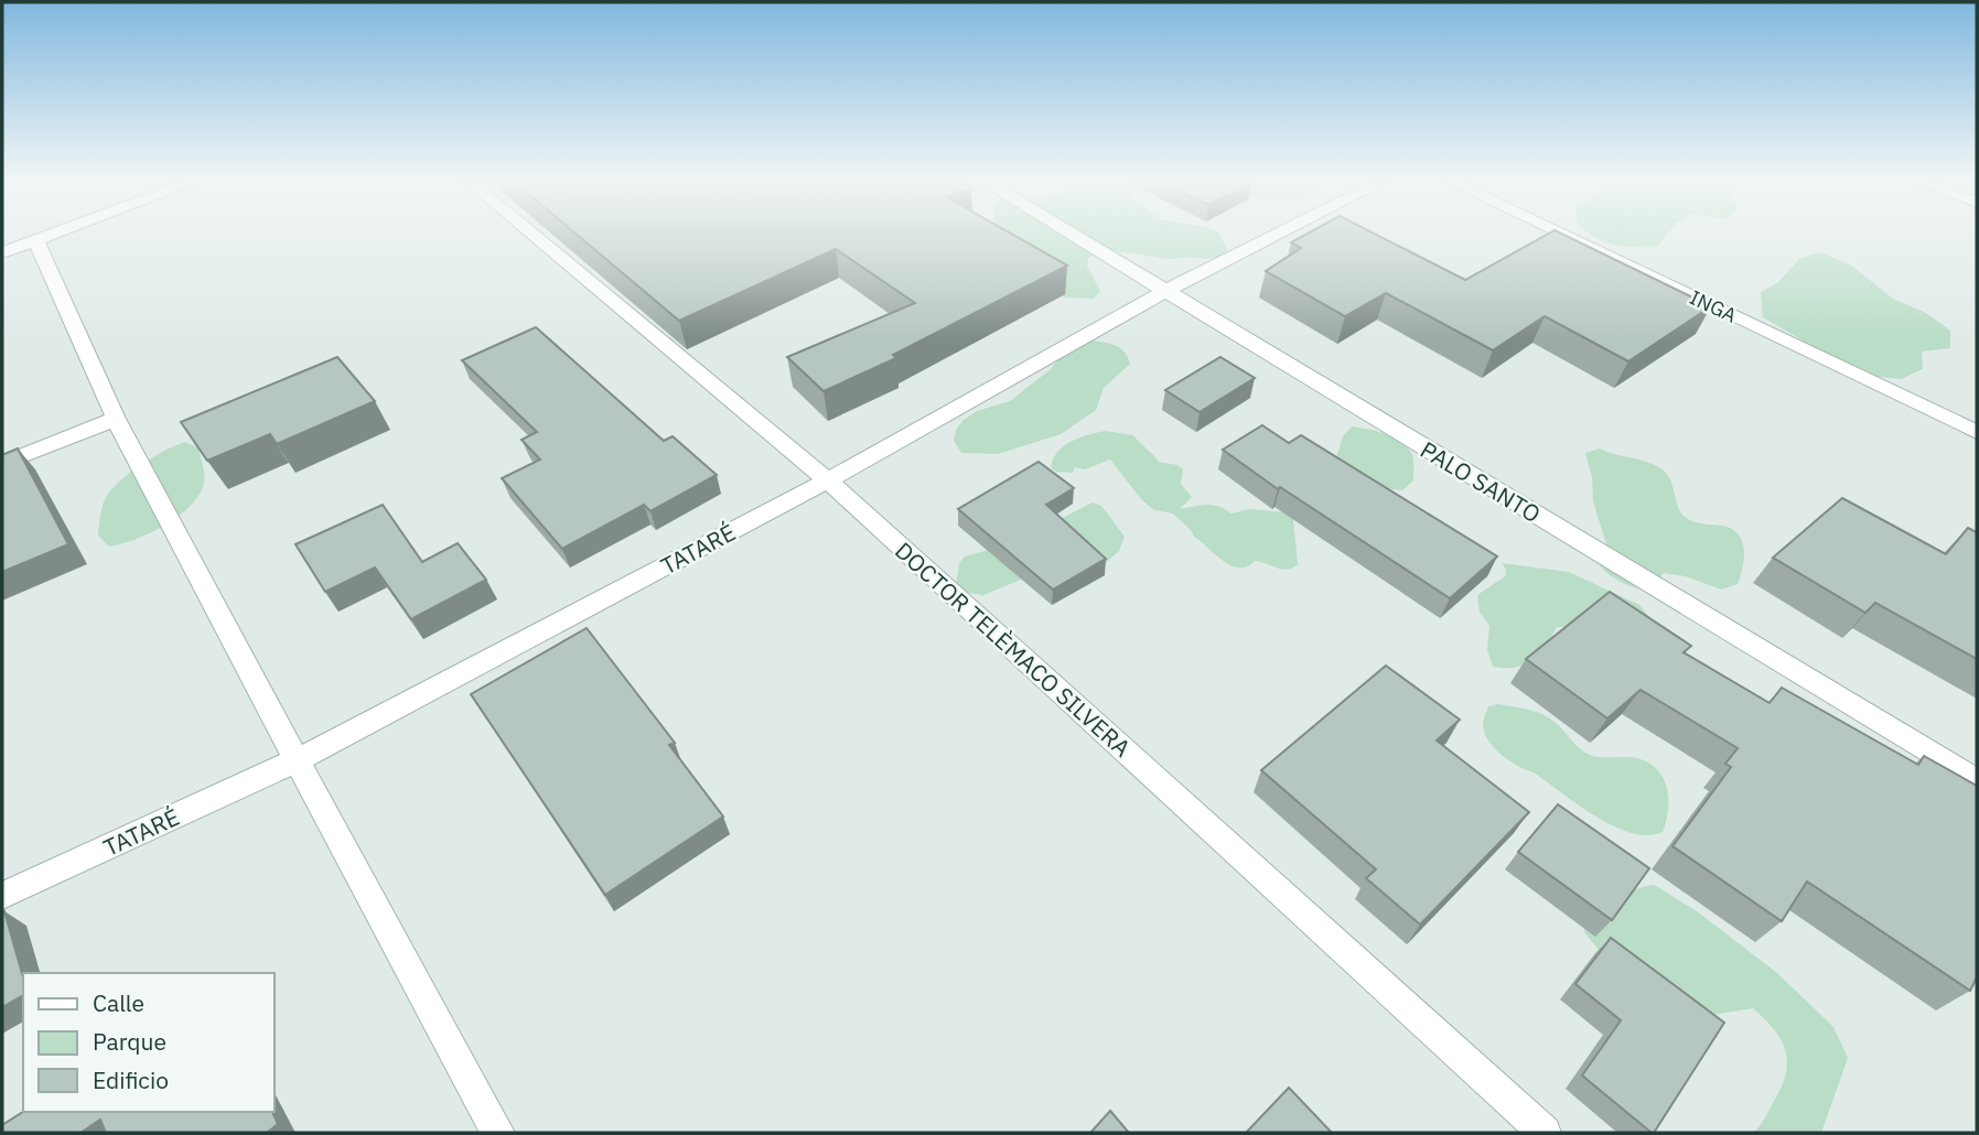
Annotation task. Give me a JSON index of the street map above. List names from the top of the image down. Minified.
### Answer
{"streets":{"street":["INGA","PALO SANTO","TATARÉ","DOCTOR TELÈMACO SILVERA"]},"crossings":[["PALO SANTO","TATARÉ"],["TATARÉ","DOCTOR TELÈMACO SILVERA"]],"legend":["Calle","Parque","Edificio"]}
